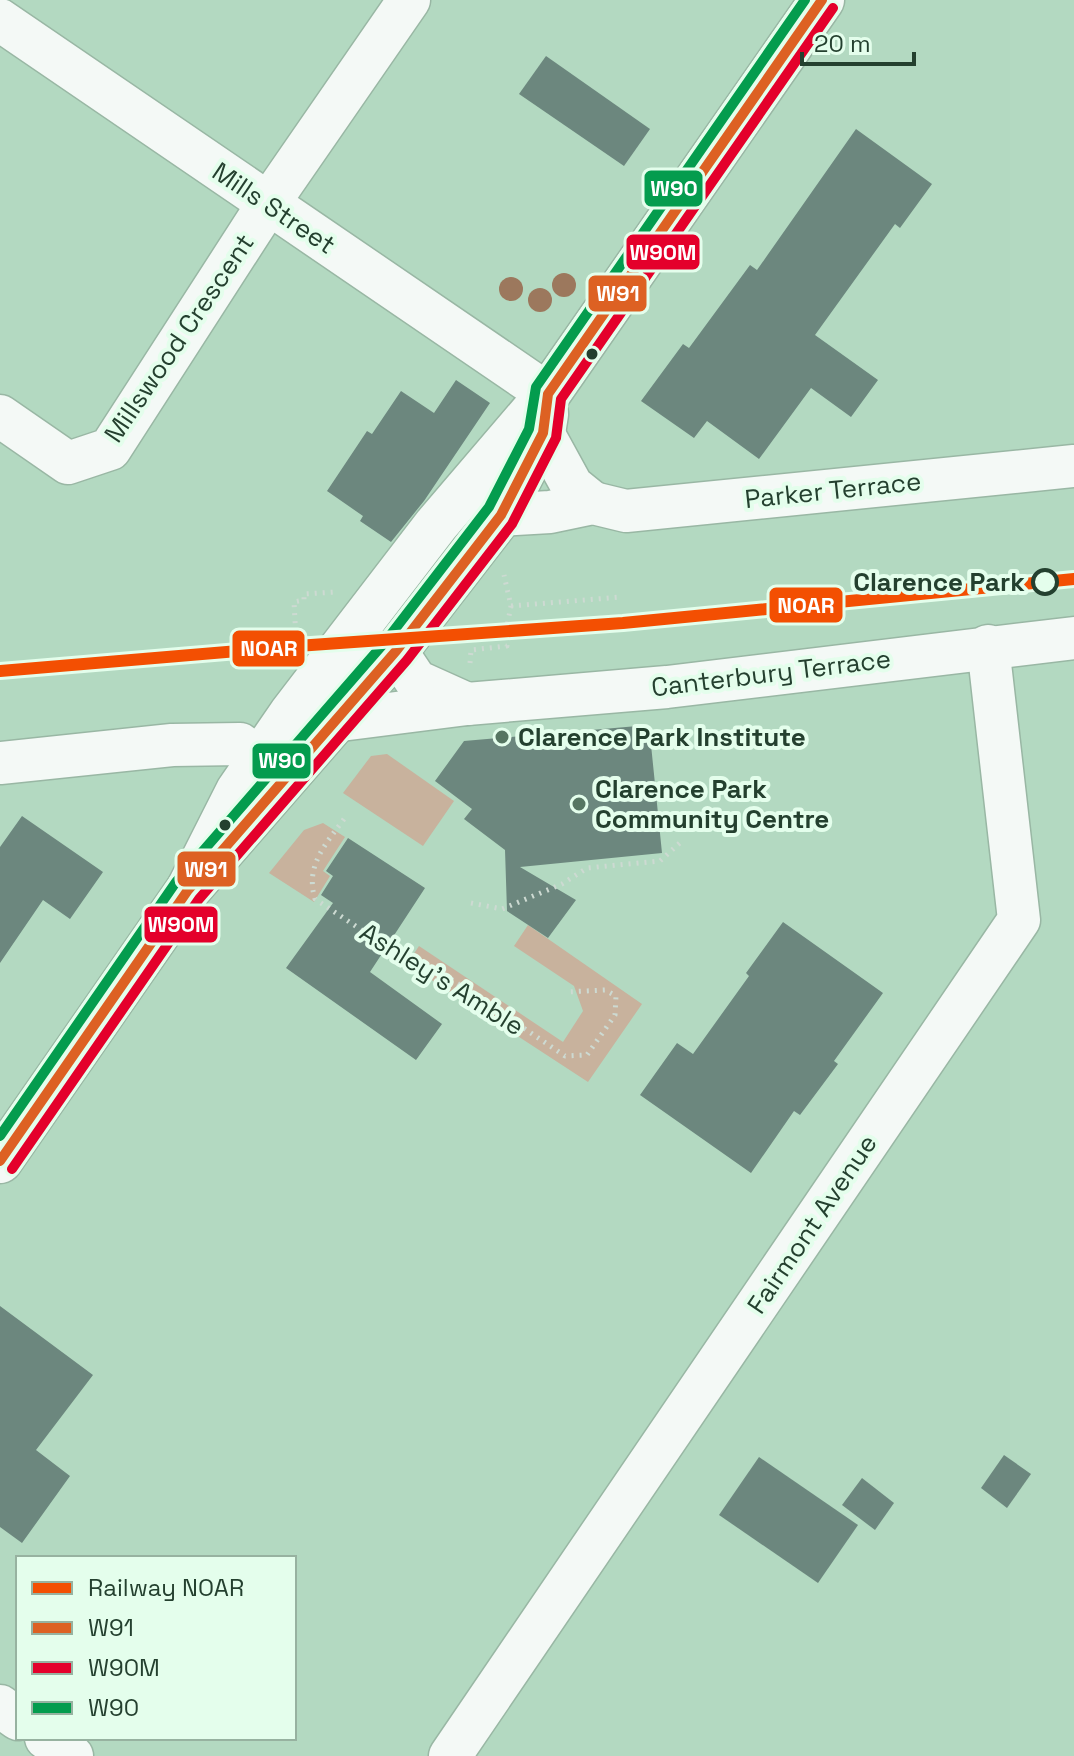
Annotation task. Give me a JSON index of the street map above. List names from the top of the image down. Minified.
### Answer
{"streets":{"street":["Mills Street","Millswood Crescent","Parker Terrace","Canterbury Terrace","Fairmont Avenue"],"path":["Ashley’s Amble"]},"crossings":[["Mills Street","Millswood Crescent"],["Canterbury Terrace","Fairmont Avenue"]],"places":["Clarence Park","Clarence Park Institute","Clarence Park Community Centre"],"lines":["transit line W91","transit line W90","transit line W90M","rail line NOAR"],"legend":["Railway NOAR","W91","W90M","W90"],"scale_bar":"20 m"}
